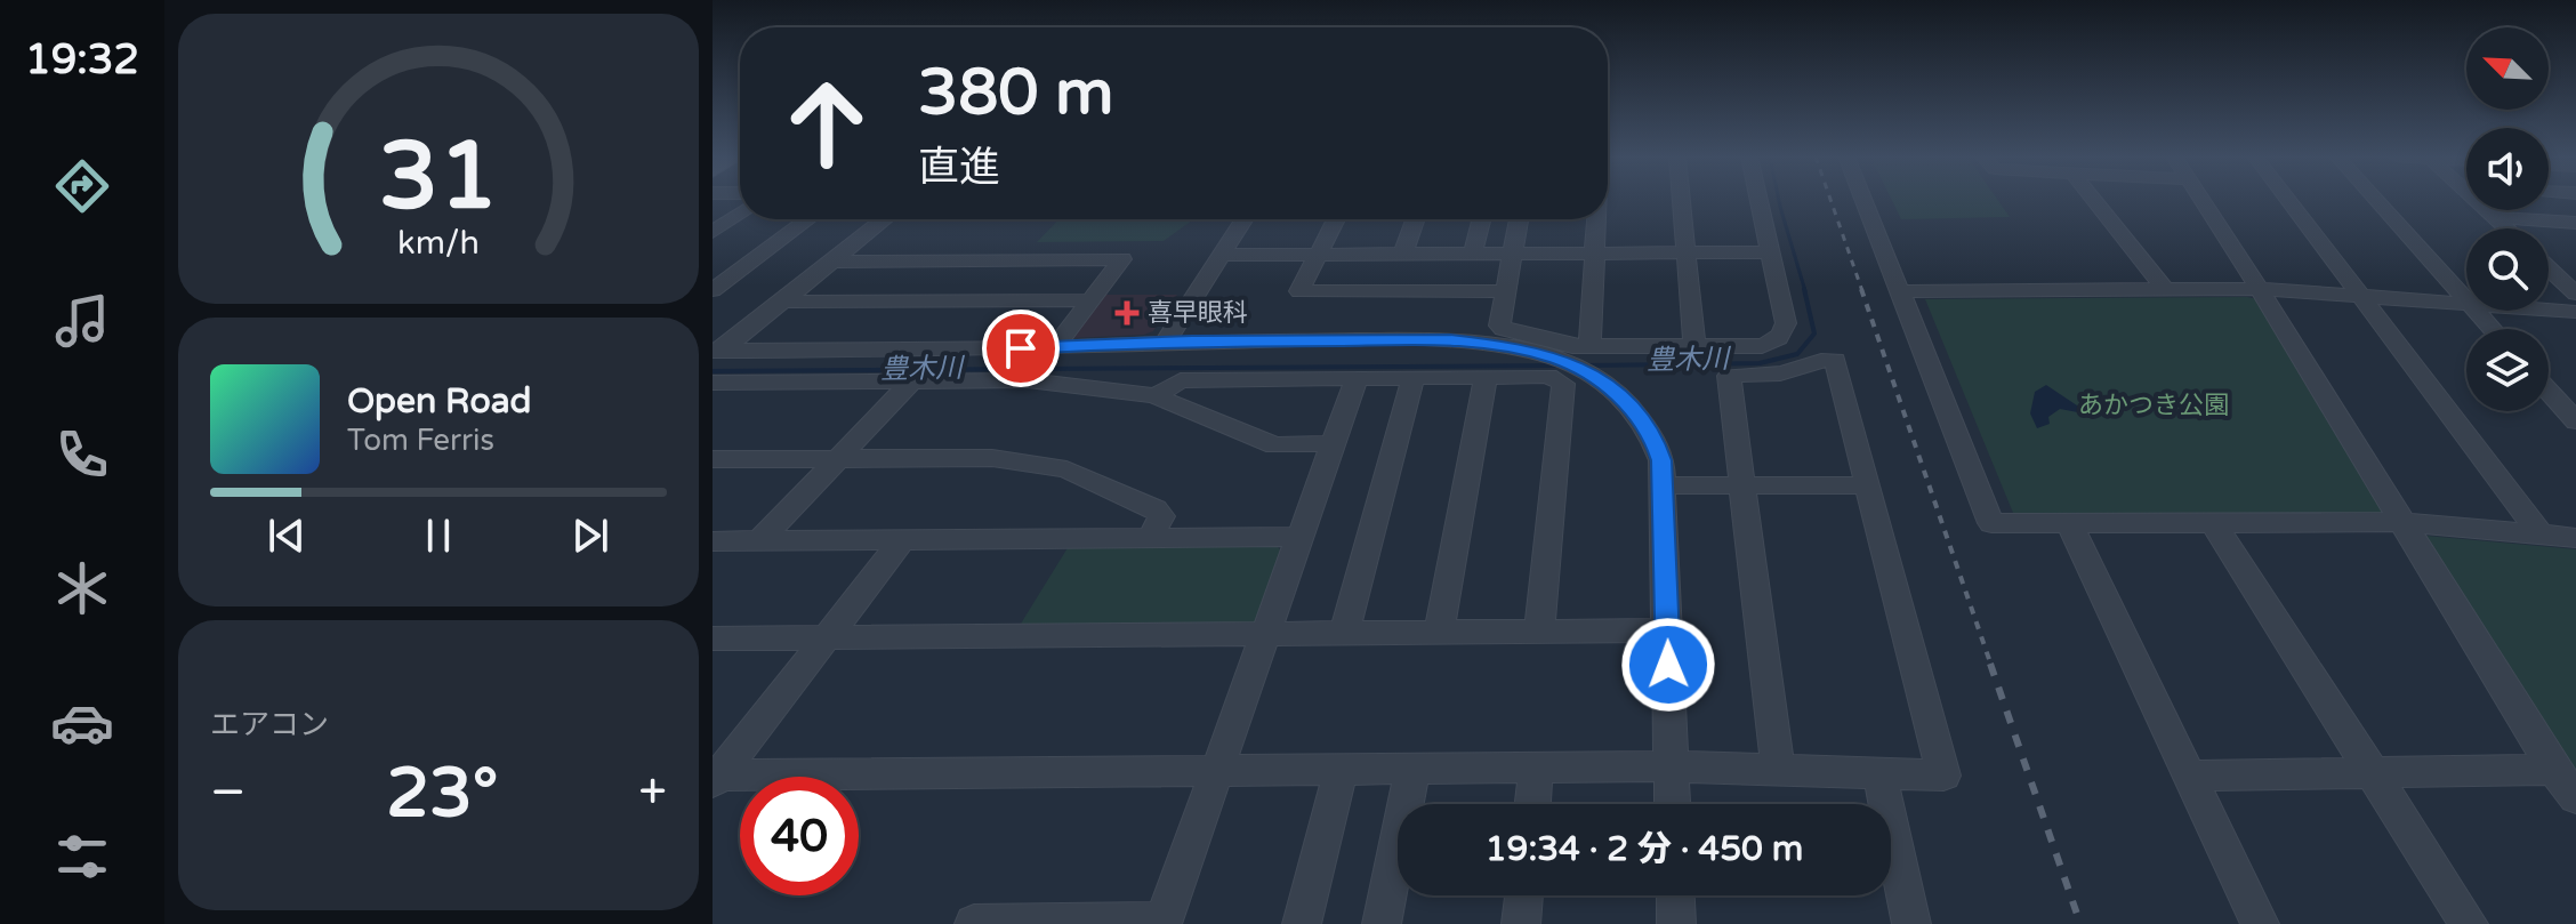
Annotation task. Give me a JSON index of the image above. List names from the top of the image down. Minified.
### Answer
{"water":["豊木川"],"parks":["あかつき公園"],"places":{"health":["喜早眼科"]},"north":"top left","page":{"tabs":"19:32","turn":["380 m","直進"],"song":["Open Road","Tom Ferris"],"tile":"エアコン","heat":["−","23°","+"],"limit":"40","trip":"19:34 · 2 分 · 450 m","gauge":["31","km/h"]}}
